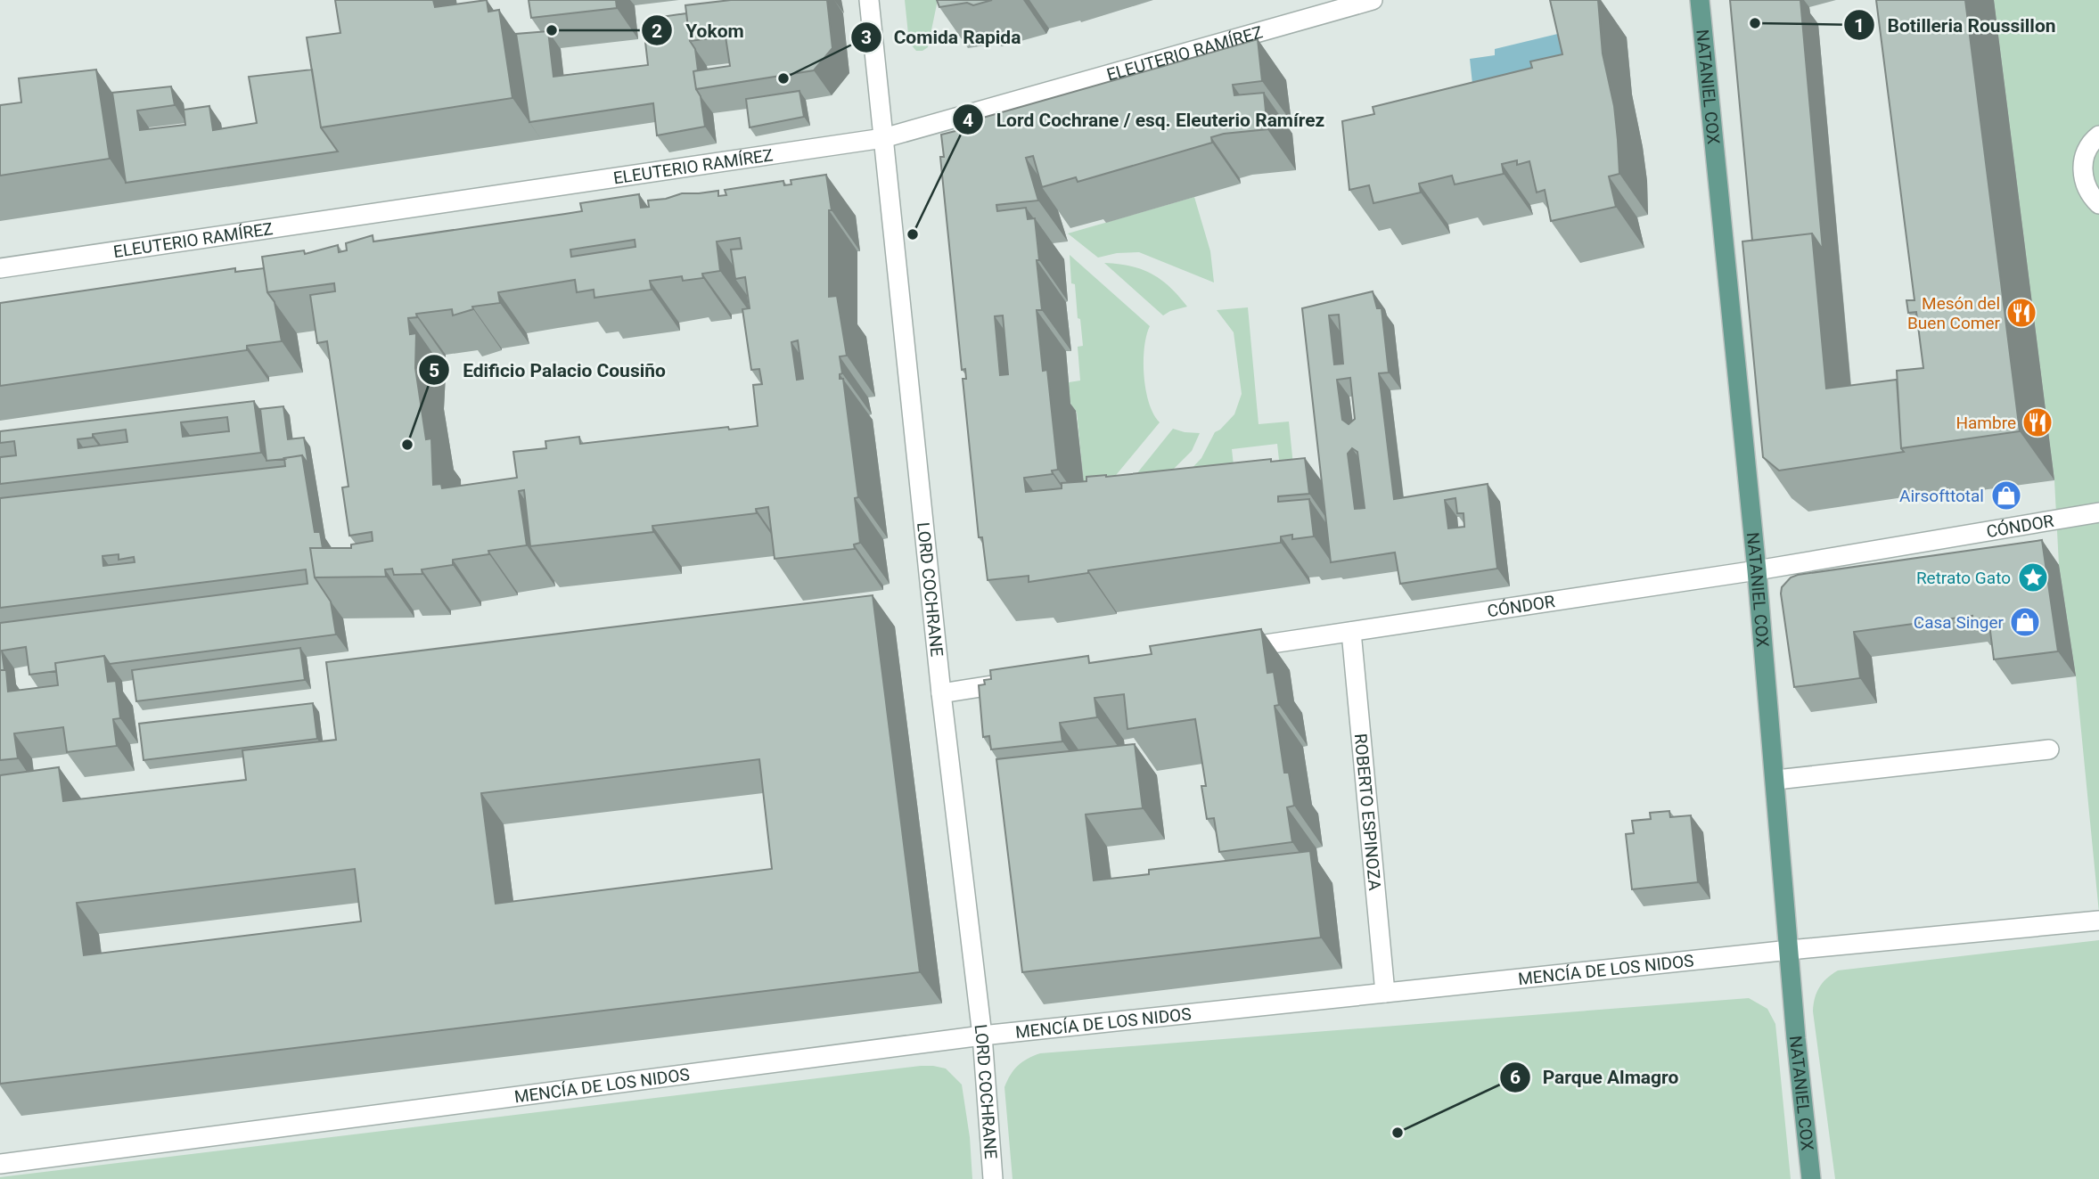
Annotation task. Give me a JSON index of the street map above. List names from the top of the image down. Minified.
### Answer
{"streets":{"main road":["NATANIEL COX"],"street":["ELEUTERIO RAMÍREZ","CÓNDOR","LORD COCHRANE","ROBERTO ESPINOZA","MENCÍA DE LOS NIDOS"]},"crossings":[["ELEUTERIO RAMÍREZ","LORD COCHRANE"],["NATANIEL COX","CÓNDOR"],["NATANIEL COX","MENCÍA DE LOS NIDOS"],["CÓNDOR","ROBERTO ESPINOZA"],["LORD COCHRANE","MENCÍA DE LOS NIDOS"],["ROBERTO ESPINOZA","MENCÍA DE LOS NIDOS"]],"places":{"other":["Botilleria Roussillon","Yokom","Comida Rapida","Lord Cochrane / esq. Eleuterio Ramírez","Edificio Palacio Cousiño","Parque Almagro"],"restaurant":["Mesón del Buen Comer","Hambre"],"shop":["Airsofttotal","Casa Singer"],"place":["Retrato Gato"]}}
